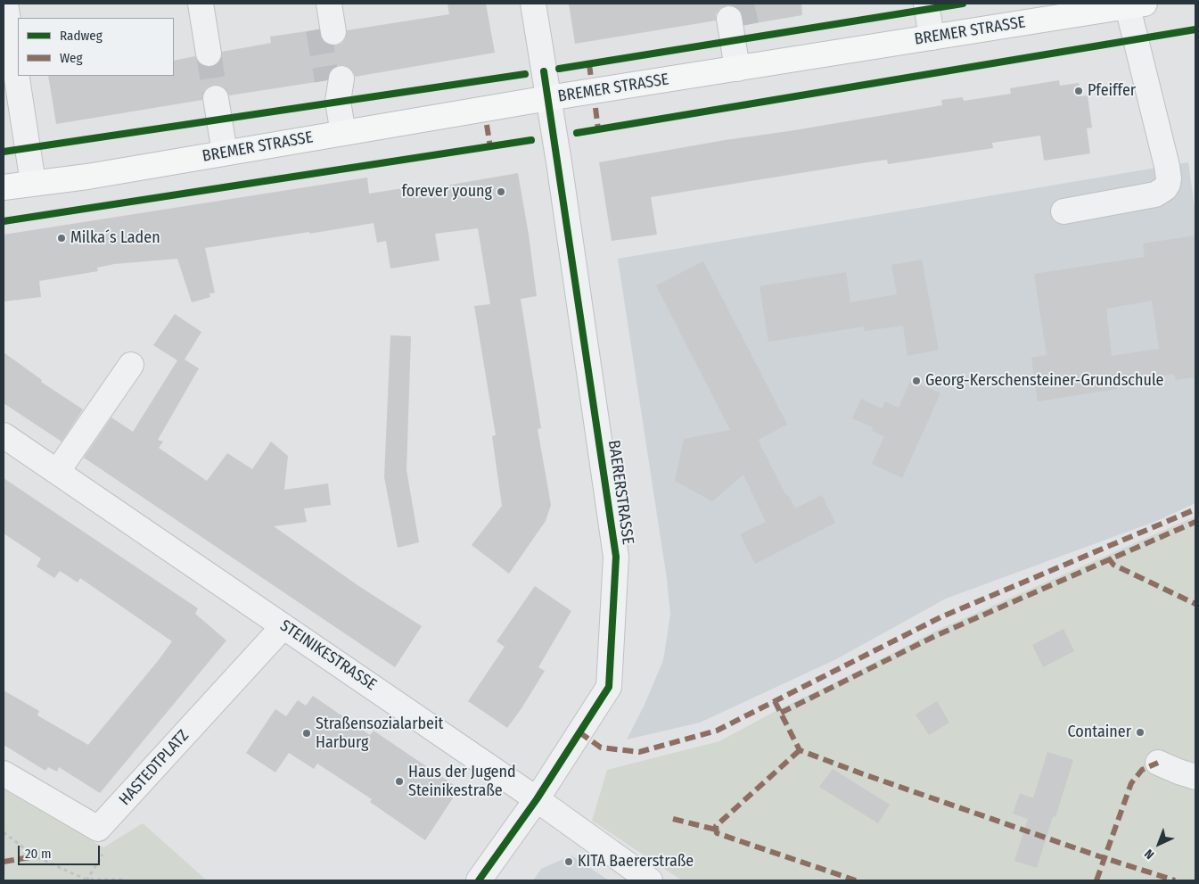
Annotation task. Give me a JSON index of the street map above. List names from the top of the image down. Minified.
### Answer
{"streets":{"main road":["BREMER STRASSE"],"street":["BAERERSTRASSE","STEINIKESTRASSE","HASTEDTPLATZ"]},"crossings":[["BREMER STRASSE","BAERERSTRASSE"],["BAERERSTRASSE","STEINIKESTRASSE"],["STEINIKESTRASSE","HASTEDTPLATZ"]],"places":["Pfeiffer","forever young","Milka´s Laden","Georg-Kerschensteiner-Grundschule","Container","Straßensozialarbeit Harburg","Haus der Jugend Steinikestraße","KITA Baererstraße"],"legend":["Radweg","Weg"],"scale_bar":"20 m","north":"bottom left"}
